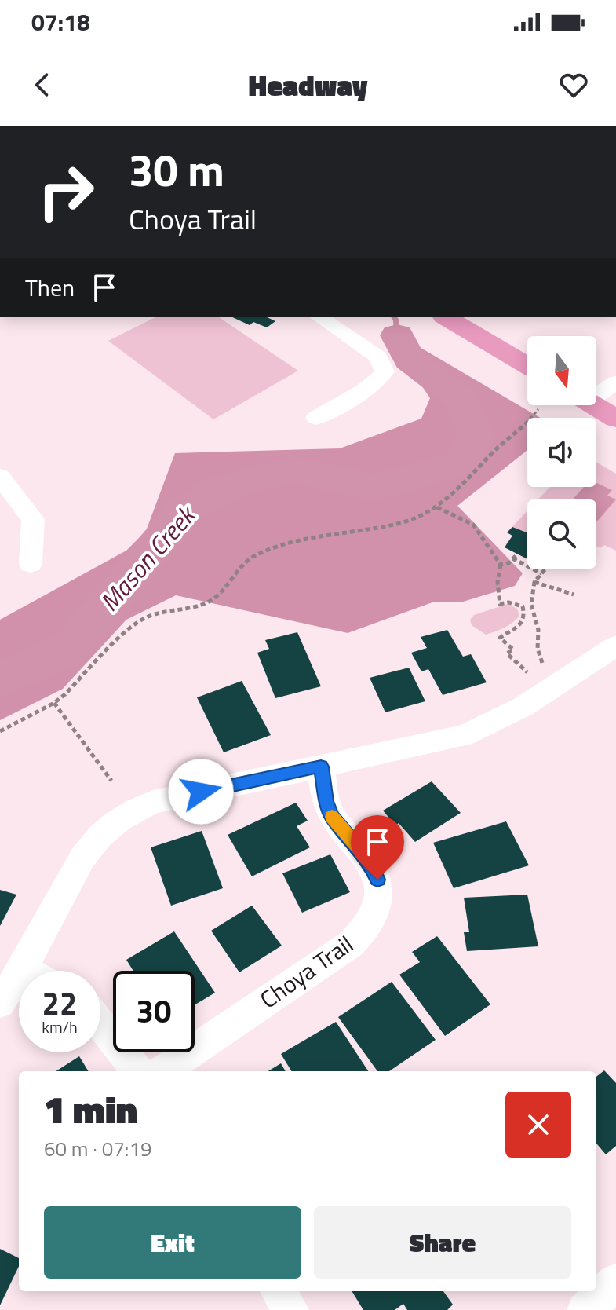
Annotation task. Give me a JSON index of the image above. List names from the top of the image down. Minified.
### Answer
{"streets":{"street":["Choya Trail"]},"water":["Mason Creek"],"north":"bottom","page":{"status":"07:18","header":"Headway","turn":["30 m","Choya Trail"],"then":"Then","speed":"22 km/h","limit":"30","heading":["1 min","60 m · 07:19"],"buttons":["Exit","Share"]}}
